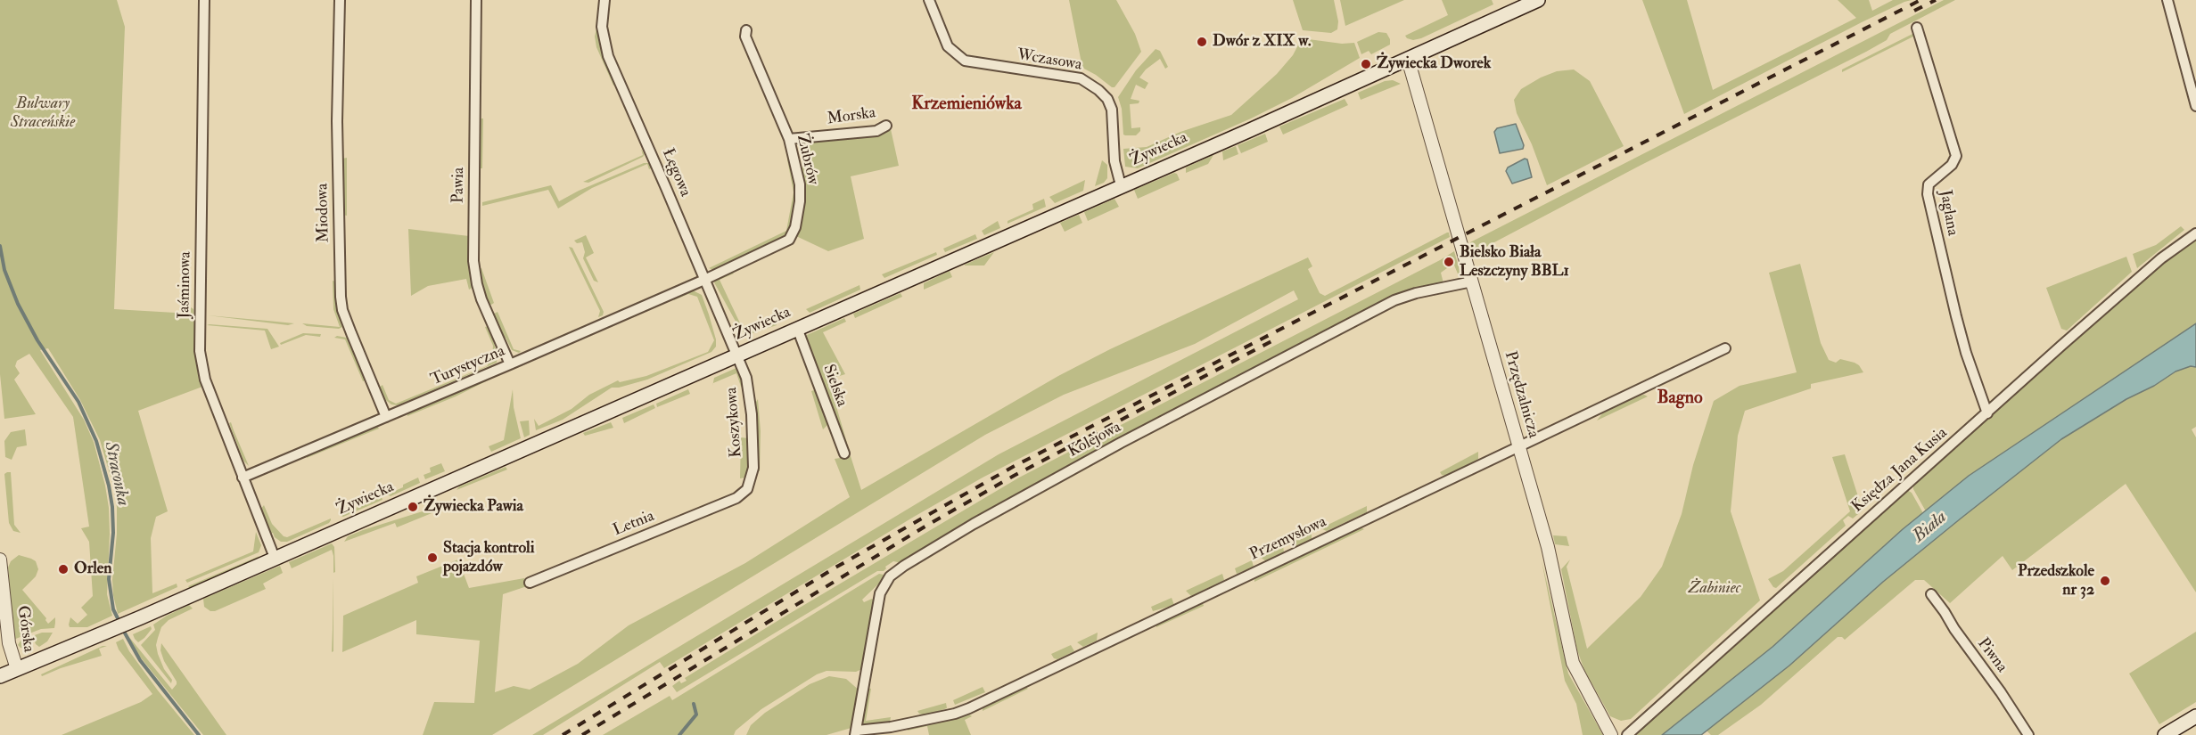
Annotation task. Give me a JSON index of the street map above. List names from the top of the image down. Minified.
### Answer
{"streets":{"main road":["Żywiecka"],"street":["Wczasowa","Morska","Żubrów","Łęgowa","Pawia","Miodowa","Jaglana","Jaśminowa","Turystyczna","Sielska","Przędzalnicza","Koszykowa","Kolejowa","Księdza Jana Kusia","Letnia","Przemysłowa","Górska","Piwna"]},"crossings":[["Wczasowa","Żywiecka"],["Morska","Żubrów"],["Żywiecka","Łęgowa"],["Żywiecka","Jaśminowa"],["Żywiecka","Sielska"],["Żywiecka","Przędzalnicza"],["Żywiecka","Koszykowa"],["Żywiecka","Górska"],["Żubrów","Łęgowa"],["Żubrów","Turystyczna"],["Łęgowa","Turystyczna"],["Łęgowa","Koszykowa"],["Pawia","Turystyczna"],["Miodowa","Turystyczna"],["Jaglana","Księdza Jana Kusia"],["Jaśminowa","Turystyczna"],["Przędzalnicza","Kolejowa"],["Przędzalnicza","Przemysłowa"],["Koszykowa","Letnia"],["Kolejowa","Przemysłowa"]],"districts":["Krzemieniówka","Bagno"],"water":["Straconka","Biała"],"parks":["Bulwary Straceńskie","Żabiniec"],"places":["Dwór z XIX w.","Żywiecka Dworek","Bielsko Biała Leszczyny BBL1","Żywiecka Pawia","Stacja kontroli pojazdów","Orlen","Przedszkole nr 32"]}
